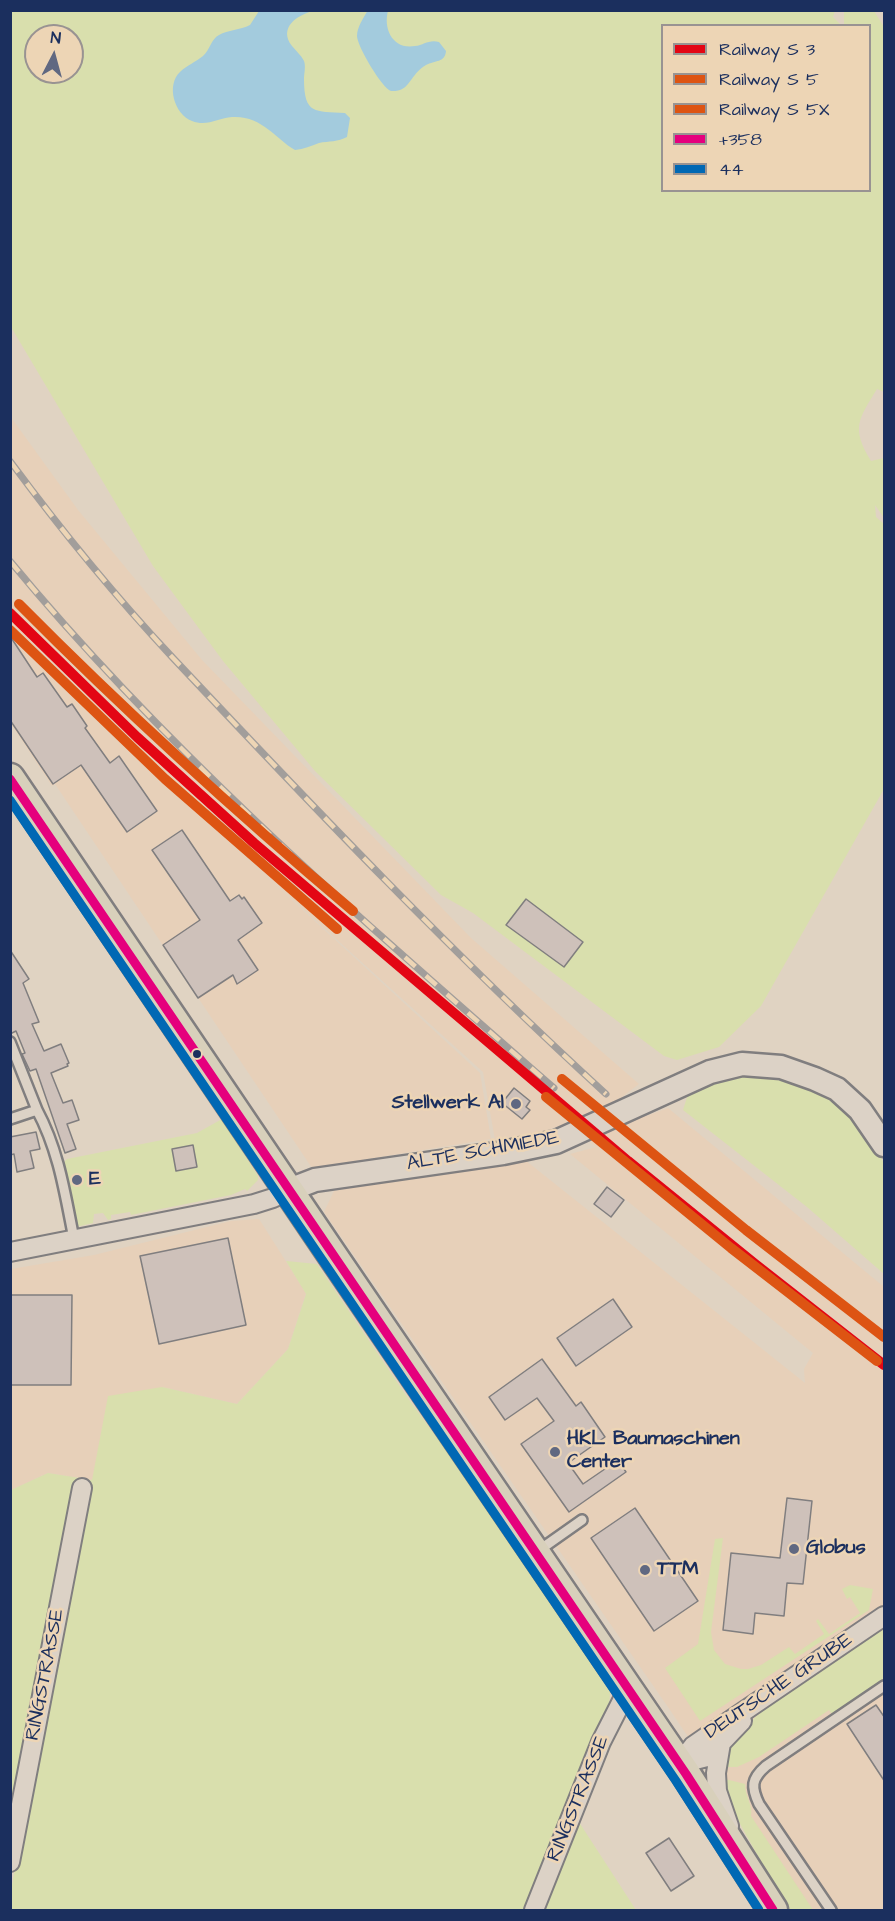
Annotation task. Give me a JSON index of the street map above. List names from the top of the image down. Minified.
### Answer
{"streets":{"street":["ALTE SCHMIEDE","RINGSTRASSE","DEUTSCHE GRUBE"]},"places":["Stellwerk Al","E","HKL Baumaschinen Center","Globus","TTM"],"lines":["transit line +358","transit line 44"],"legend":["Railway S 3","Railway S 5","Railway S 5X","+358","44"],"north":"top"}
